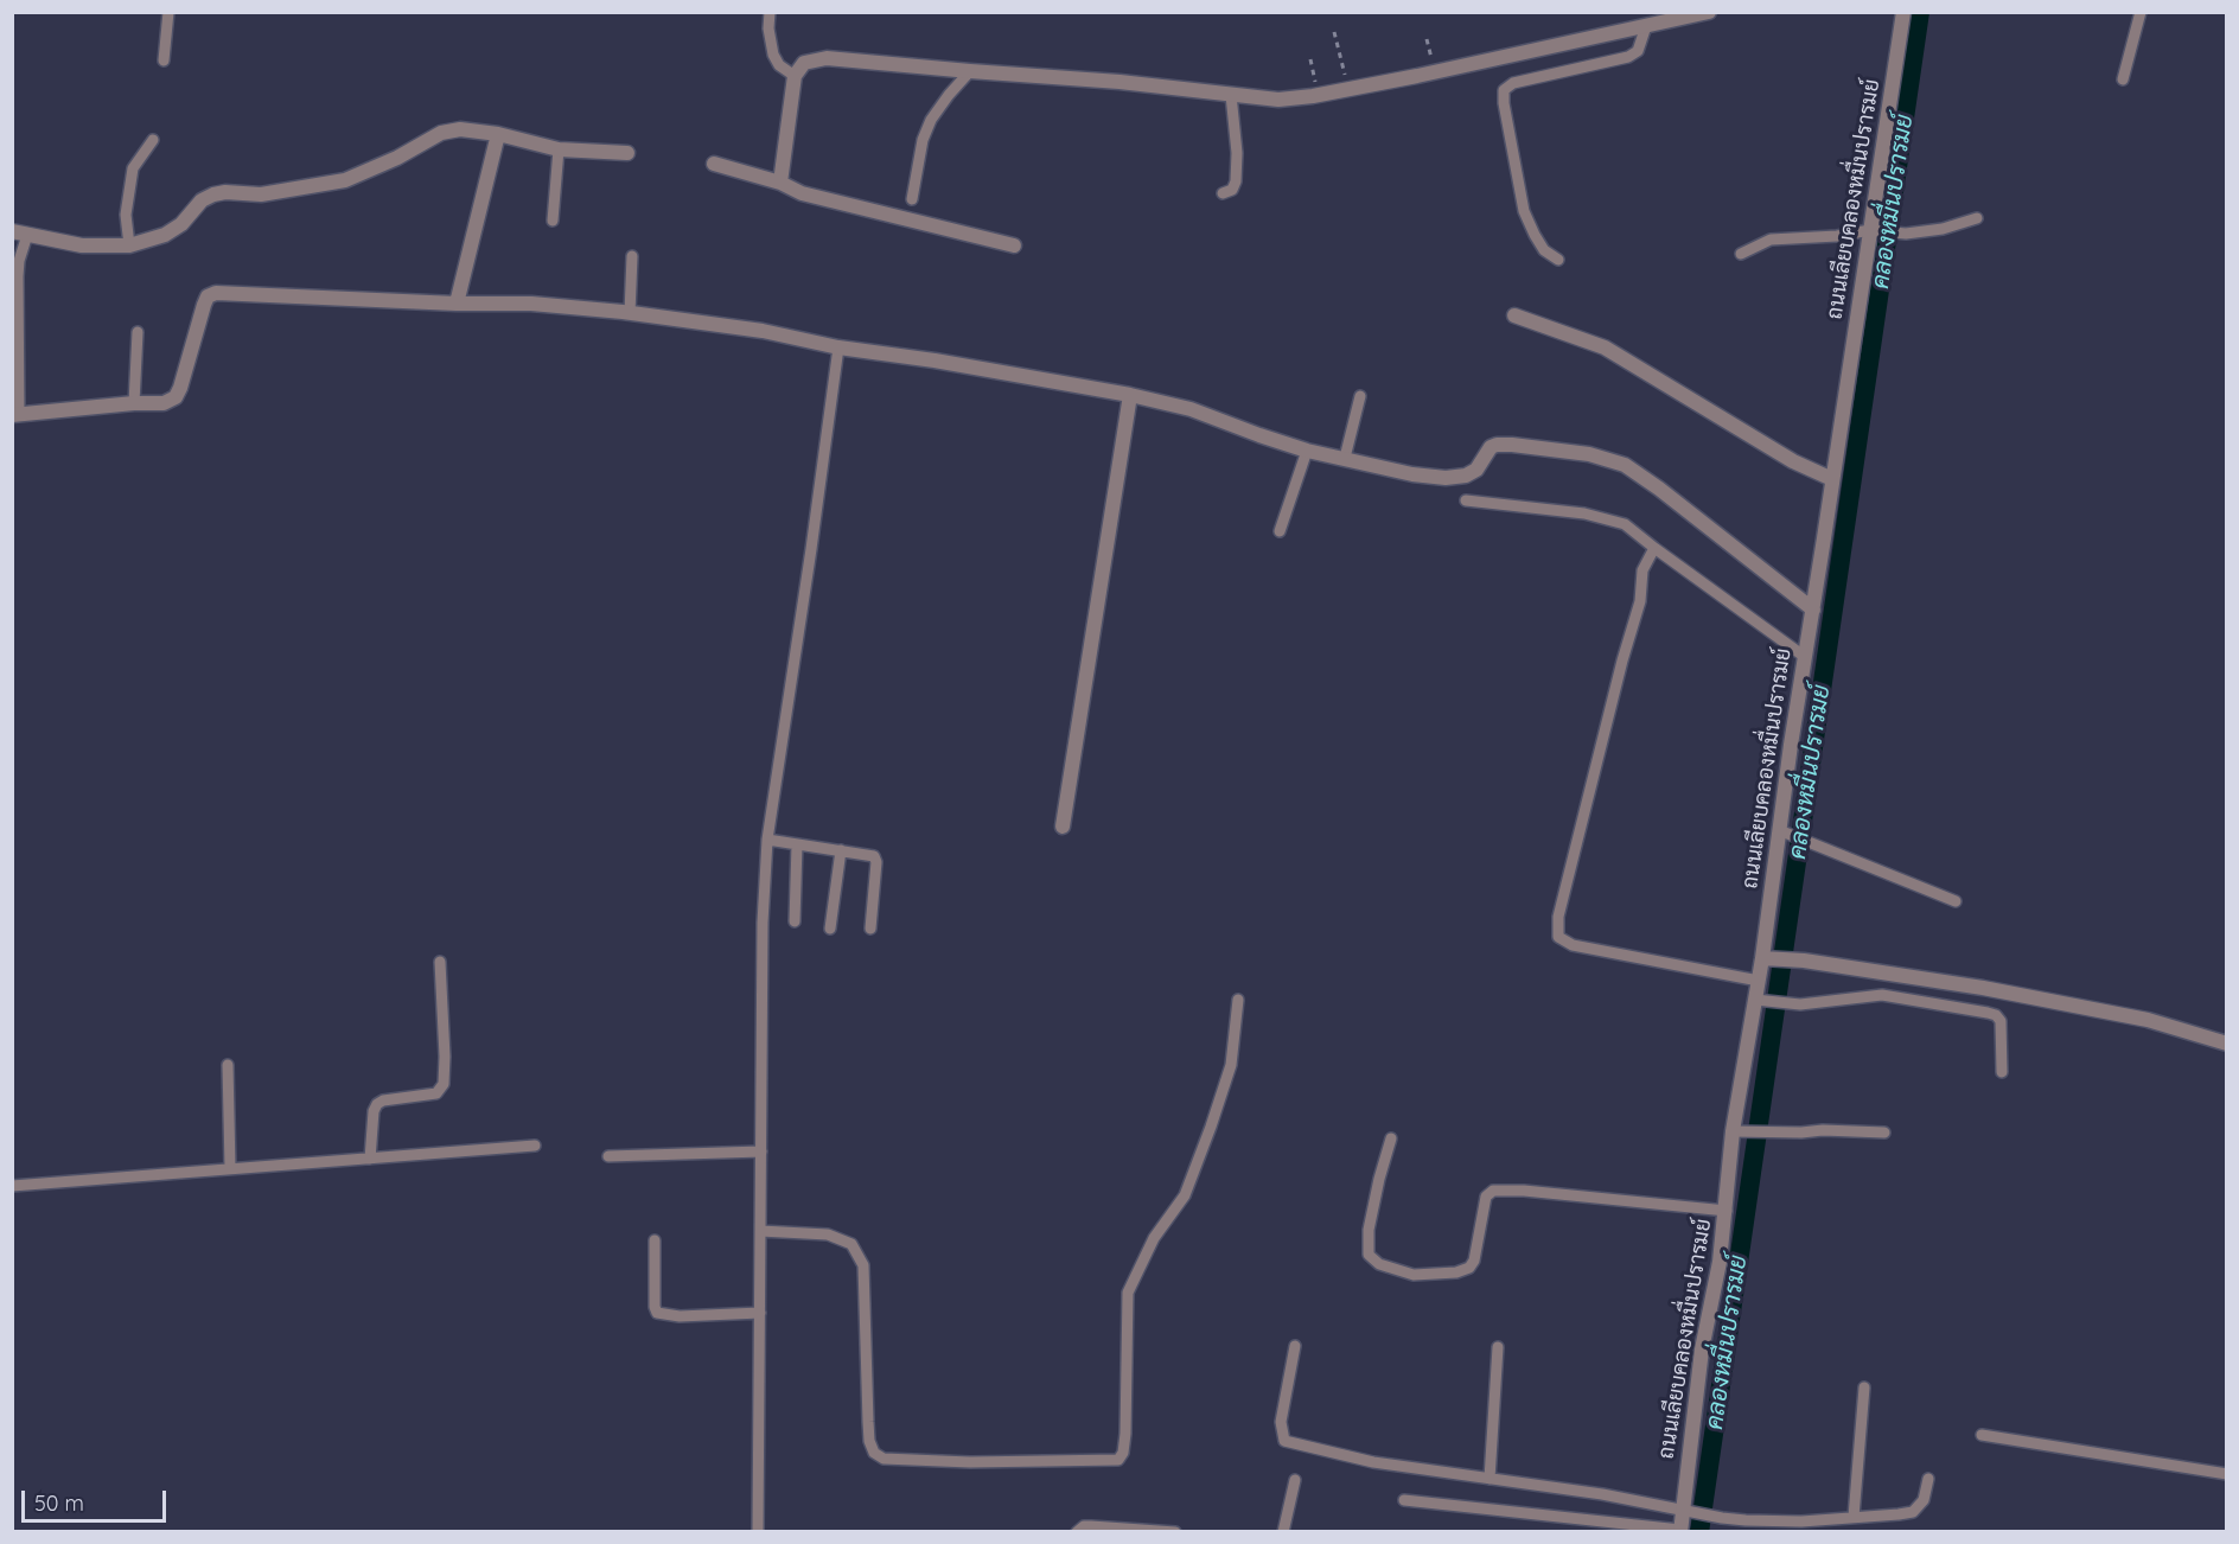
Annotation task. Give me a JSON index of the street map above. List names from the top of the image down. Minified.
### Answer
{"streets":{"street":["ถนนเลียบคลองหมื่นปรารมย์"]},"water":["คลองหมื่นปรารมย์"],"scale_bar":"50 m"}
